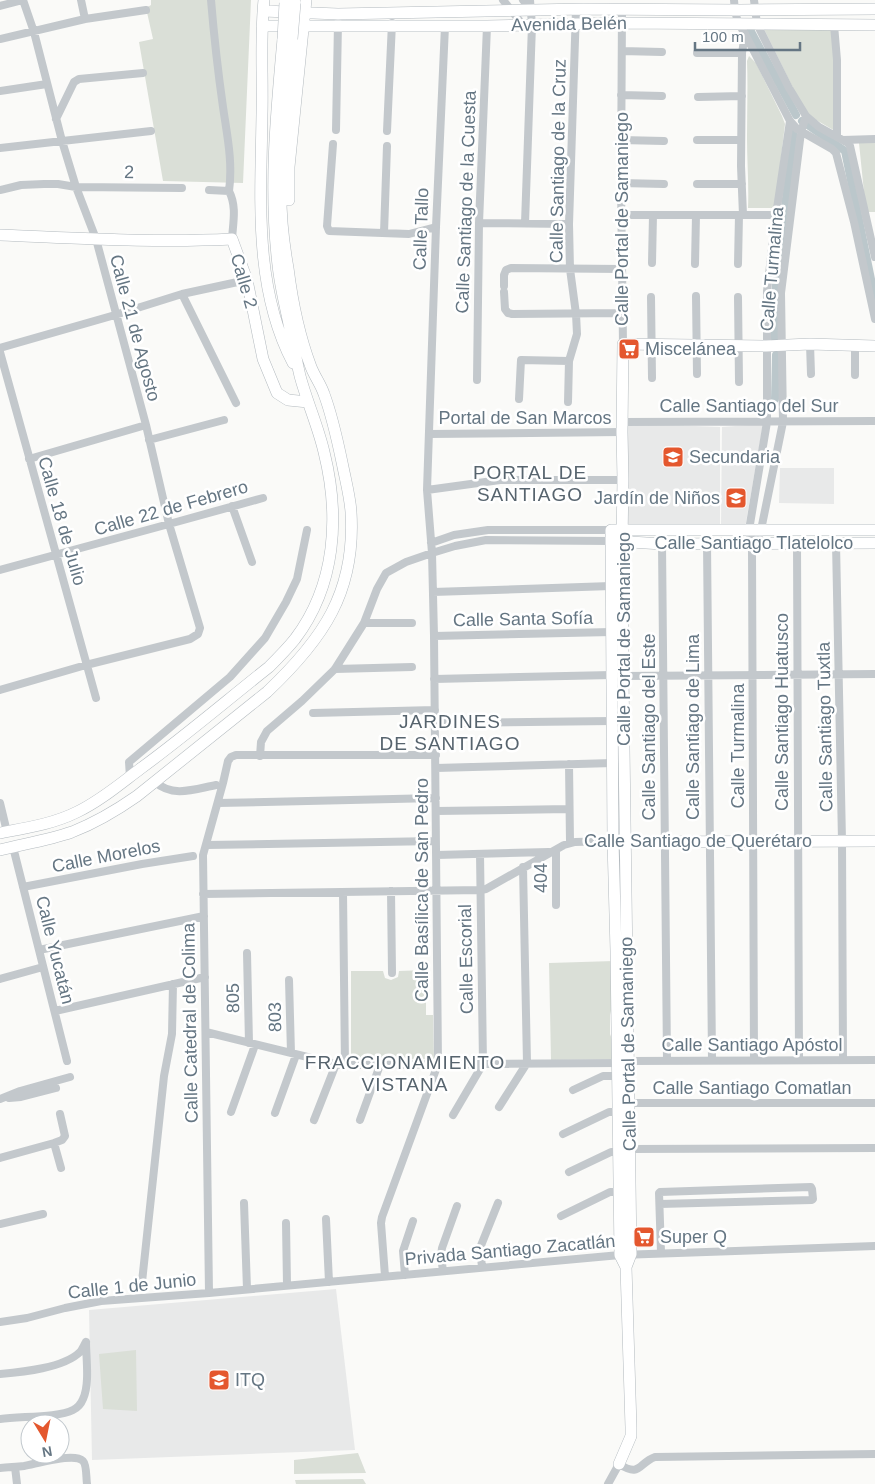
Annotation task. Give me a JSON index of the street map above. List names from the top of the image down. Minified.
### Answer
{"streets":{"street":["Avenida Belén","Calle Santiago de la Cruz","2","Calle Santiago de la Cuesta","Calle Portal de Samaniego","Calle Tallo","Calle Turmalina","Calle 2","Calle 21 de Agosto","Calle Santiago del Sur","Portal de San Marcos","Calle 22 de Febrero","Calle 18 de Julio","Calle Santiago Tlatelolco","Calle Santa Sofía","Calle Santiago Huatusco","Calle Santiago del Este","Calle Santiago de Lima","Calle Santiago Tuxtla","Calle Santiago de Querétaro","Calle Morelos","404","Calle Basílica de San Pedro","Calle Yucatán","Calle Escorial","805","803","Calle Catedral de Colima","Calle Santiago Apóstol","Calle Santiago Comatlan","Privada Santiago Zacatlán","Calle 1 de Junio"]},"crossings":[["Avenida Belén","Calle Santiago de la Cruz"],["Avenida Belén","Calle Santiago de la Cuesta"],["Avenida Belén","Calle Portal de Samaniego"],["Avenida Belén","Calle Tallo"],["2","Calle 21 de Agosto"],["Calle Portal de Samaniego","Calle Santiago del Sur"],["Calle Portal de Samaniego","Portal de San Marcos"],["Calle Portal de Samaniego","Calle Santiago Tlatelolco"],["Calle Portal de Samaniego","Calle Santa Sofía"],["Calle Portal de Samaniego","Calle Santiago de Querétaro"],["Calle Portal de Samaniego","Calle Santiago Apóstol"],["Calle Portal de Samaniego","Calle Santiago Comatlan"],["Calle Portal de Samaniego","Privada Santiago Zacatlán"],["Calle Tallo","Portal de San Marcos"],["Calle Tallo","Calle Basílica de San Pedro"],["Calle Turmalina","Calle Santiago del Sur"],["Calle Turmalina","Calle Santiago Tlatelolco"],["Calle Turmalina","Calle Santiago de Querétaro"],["Calle Turmalina","Calle Santiago Apóstol"],["Calle 2","Calle 21 de Agosto"],["Calle 21 de Agosto","Calle 22 de Febrero"],["Calle 21 de Agosto","Calle 18 de Julio"],["Calle Santiago del Sur","Portal de San Marcos"],["Portal de San Marcos","Calle Basílica de San Pedro"],["Calle 22 de Febrero","Calle 18 de Julio"],["Calle Santiago Tlatelolco","Calle Santiago Huatusco"],["Calle Santiago Tlatelolco","Calle Santiago del Este"],["Calle Santiago Tlatelolco","Calle Santiago de Lima"],["Calle Santiago Tlatelolco","Calle Santiago Tuxtla"],["Calle Santiago Tlatelolco","Calle Basílica de San Pedro"],["Calle Santiago Tlatelolco","Calle Catedral de Colima"],["Calle Santa Sofía","Calle Basílica de San Pedro"],["Calle Santiago Huatusco","Calle Santiago de Querétaro"],["Calle Santiago Huatusco","Calle Santiago Apóstol"],["Calle Santiago del Este","Calle Santiago de Querétaro"],["Calle Santiago del Este","Calle Santiago Apóstol"],["Calle Santiago de Lima","Calle Santiago de Querétaro"],["Calle Santiago de Lima","Calle Santiago Apóstol"],["Calle Santiago Tuxtla","Calle Santiago de Querétaro"],["Calle Santiago Tuxtla","Calle Santiago Apóstol"],["Calle Santiago de Querétaro","404"],["Calle Santiago de Querétaro","Calle Basílica de San Pedro"],["Calle Santiago de Querétaro","Calle Escorial"],["Calle Santiago de Querétaro","Calle Catedral de Colima"],["Calle Morelos","Calle Yucatán"],["Calle Basílica de San Pedro","Calle Santiago Apóstol"],["Calle Basílica de San Pedro","Privada Santiago Zacatlán"],["Calle Escorial","Calle Santiago Apóstol"],["805","Calle Santiago Apóstol"],["803","Calle Santiago Apóstol"],["Calle Catedral de Colima","Calle Santiago Apóstol"],["Calle Catedral de Colima","Privada Santiago Zacatlán"],["Calle Catedral de Colima","Calle 1 de Junio"],["Privada Santiago Zacatlán","Calle 1 de Junio"]],"districts":["PORTAL DE SANTIAGO","JARDINES DE SANTIAGO","FRACCIONAMIENTO VISTANA"],"places":{"supermarket":["Miscelánea","Super Q"],"school or university":["Secundaria","Jardín de Niños","ITQ"]},"scale_bar":"100 m","north":"bottom"}
